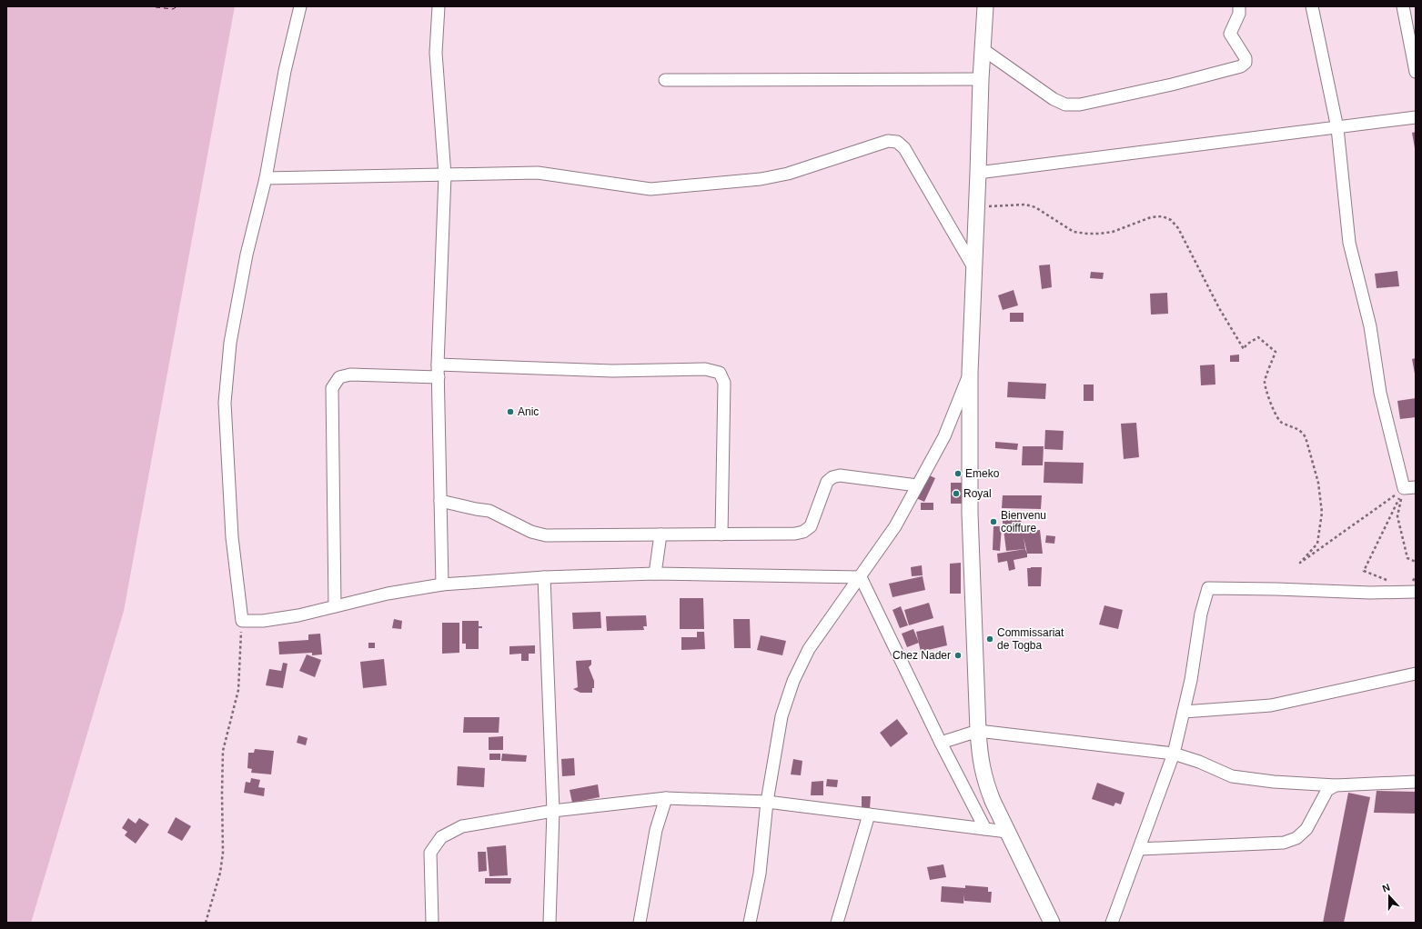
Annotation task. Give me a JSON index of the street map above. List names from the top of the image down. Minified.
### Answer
{"places":["Anic","Emeko","Royal","Bienvenu coiffure","Commissariat de Togba","Chez Nader"],"north":"top"}
